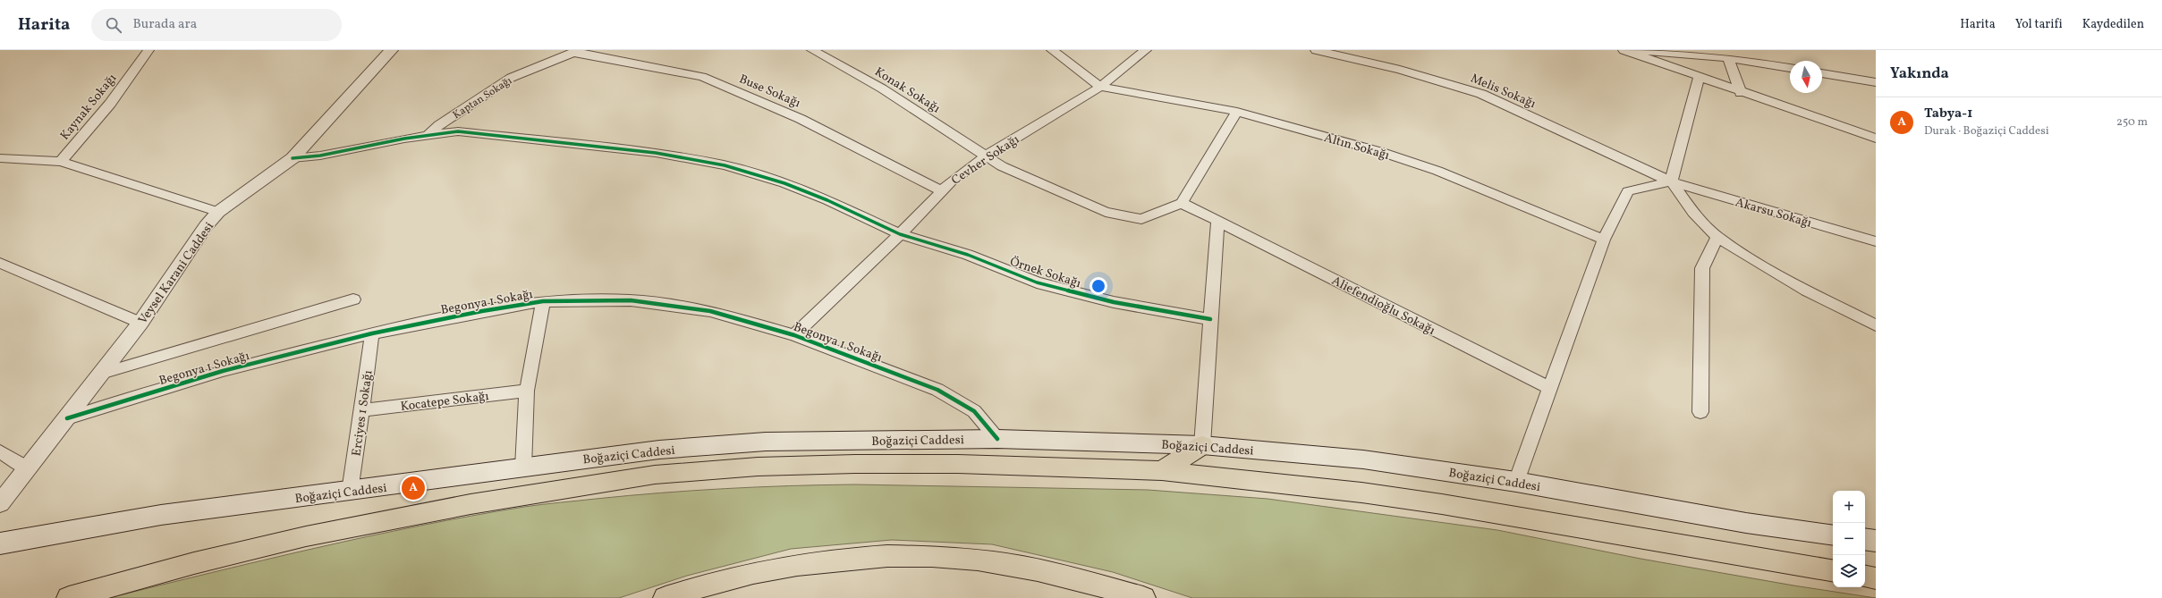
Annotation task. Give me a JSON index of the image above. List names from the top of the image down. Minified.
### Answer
{"streets":{"main road":["Boğaziçi Caddesi"],"street":["Konak Sokağı","Buse Sokağı","Melis Sokağı","Kaptan Sokağı","Kaynak Sokağı","Altın Sokağı","Cevher Sokağı","Akarsu Sokağı","Örnek Sokağı","Veysel Karani Caddesi","Begonya 1 Sokağı","Aliefendioğlu Sokağı","Kocatepe Sokağı","Erciyes 1 Sokağı"]},"crossings":[["Konak Sokağı","Cevher Sokağı"],["Buse Sokağı","Kaptan Sokağı"],["Buse Sokağı","Cevher Sokağı"],["Melis Sokağı","Akarsu Sokağı"],["Kaptan Sokağı","Örnek Sokağı"],["Altın Sokağı","Cevher Sokağı"],["Cevher Sokağı","Örnek Sokağı"],["Cevher Sokağı","Begonya 1 Sokağı"],["Örnek Sokağı","Veysel Karani Caddesi"],["Veysel Karani Caddesi","Begonya 1 Sokağı"],["Begonya 1 Sokağı","Erciyes 1 Sokağı"],["Begonya 1 Sokağı","Boğaziçi Caddesi"],["Kocatepe Sokağı","Erciyes 1 Sokağı"],["Erciyes 1 Sokağı","Boğaziçi Caddesi"]],"north":"bottom","page":{"header":"Harita","search":"Burada ara","nav":["Harita","Yol tarifi","Kaydedilen"],"heading":"Yakında","list":[{"mark":"A","name":"Tabya-1","note":"Durak · Boğaziçi Caddesi","value":"250 m"}],"pins":"A","map_buttons":["+","−"]}}
